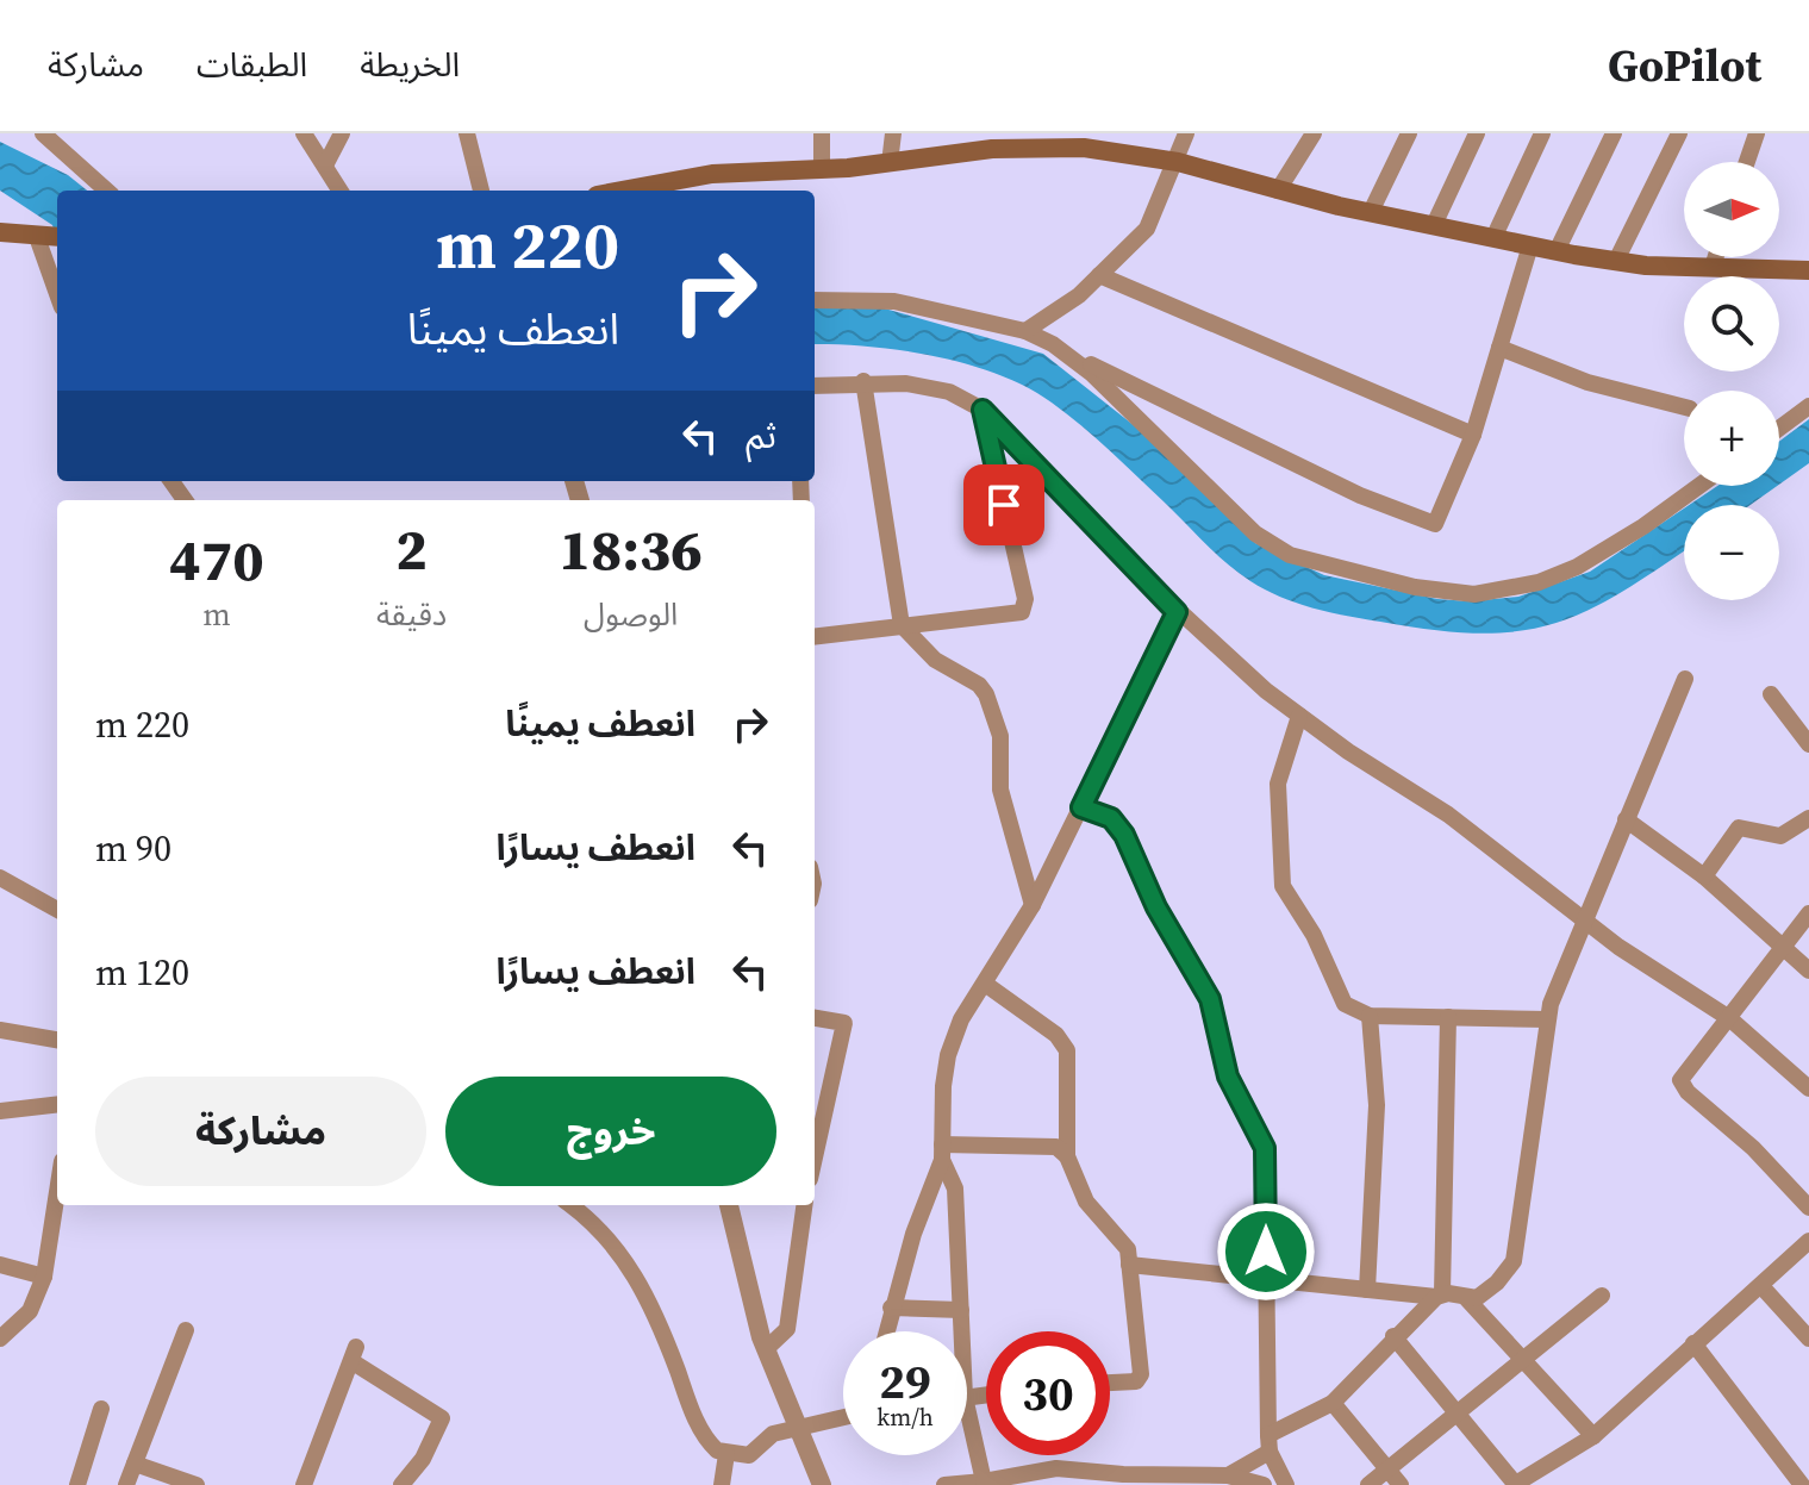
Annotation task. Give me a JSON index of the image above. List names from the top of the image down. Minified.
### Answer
{"north":"right","page":{"header":"GoPilot","nav":["الخريطة","الطبقات","مشاركة"],"map_buttons":["+","−"],"turn":["220 m","انعطف يمينًا"],"then":"ثم","eta":["18:36","الوصول","2","دقيقة","470","m"],"list":[{"name":"انعطف يمينًا","value":"220 m"},{"name":"انعطف يسارًا","value":"90 m"},{"name":"انعطف يسارًا","value":"120 m"}],"buttons":["خروج","مشاركة"],"speed":"29 km/h","limit":"30"}}
